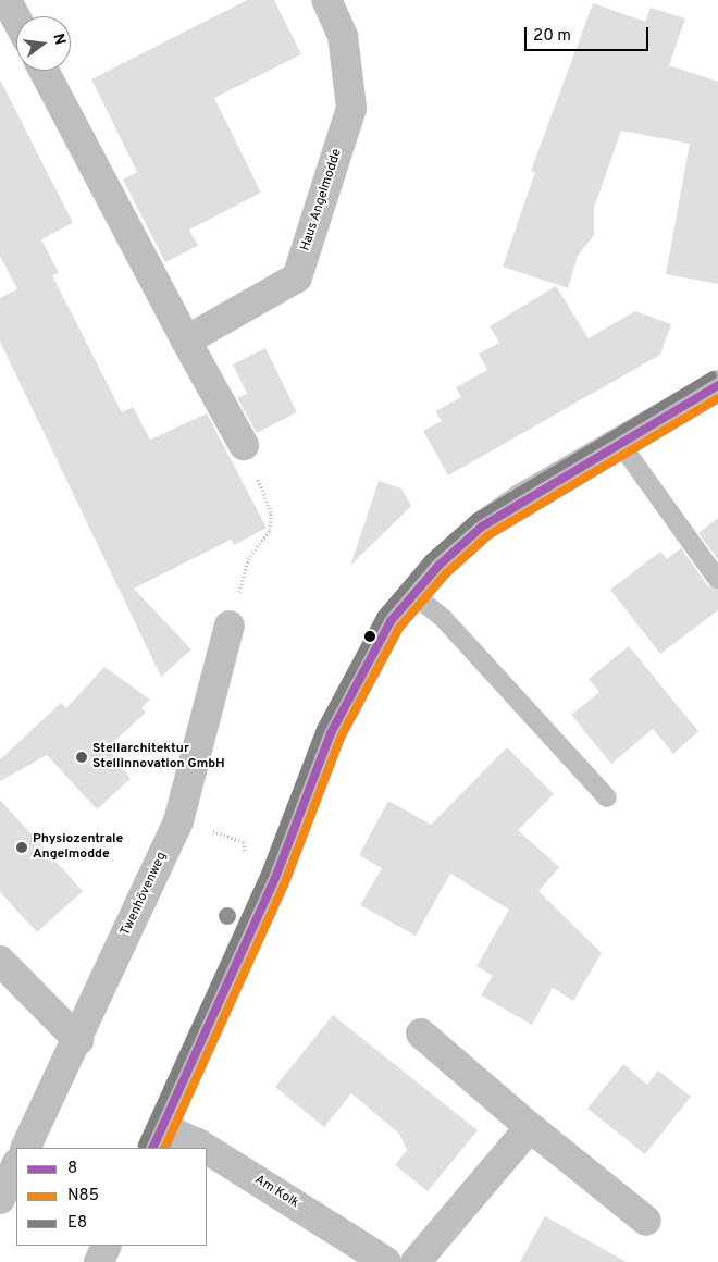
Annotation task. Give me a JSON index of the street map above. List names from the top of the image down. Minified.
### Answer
{"streets":{"street":["Haus Angelmodde","Twenhövenweg","Am Kolk"]},"places":["Stellarchitektur Stellinnovation GmbH","Physiozentrale Angelmodde"],"lines":["transit line E8","transit line 8","transit line N85"],"legend":["8","N85","E8"],"scale_bar":"20 m","north":"right"}
